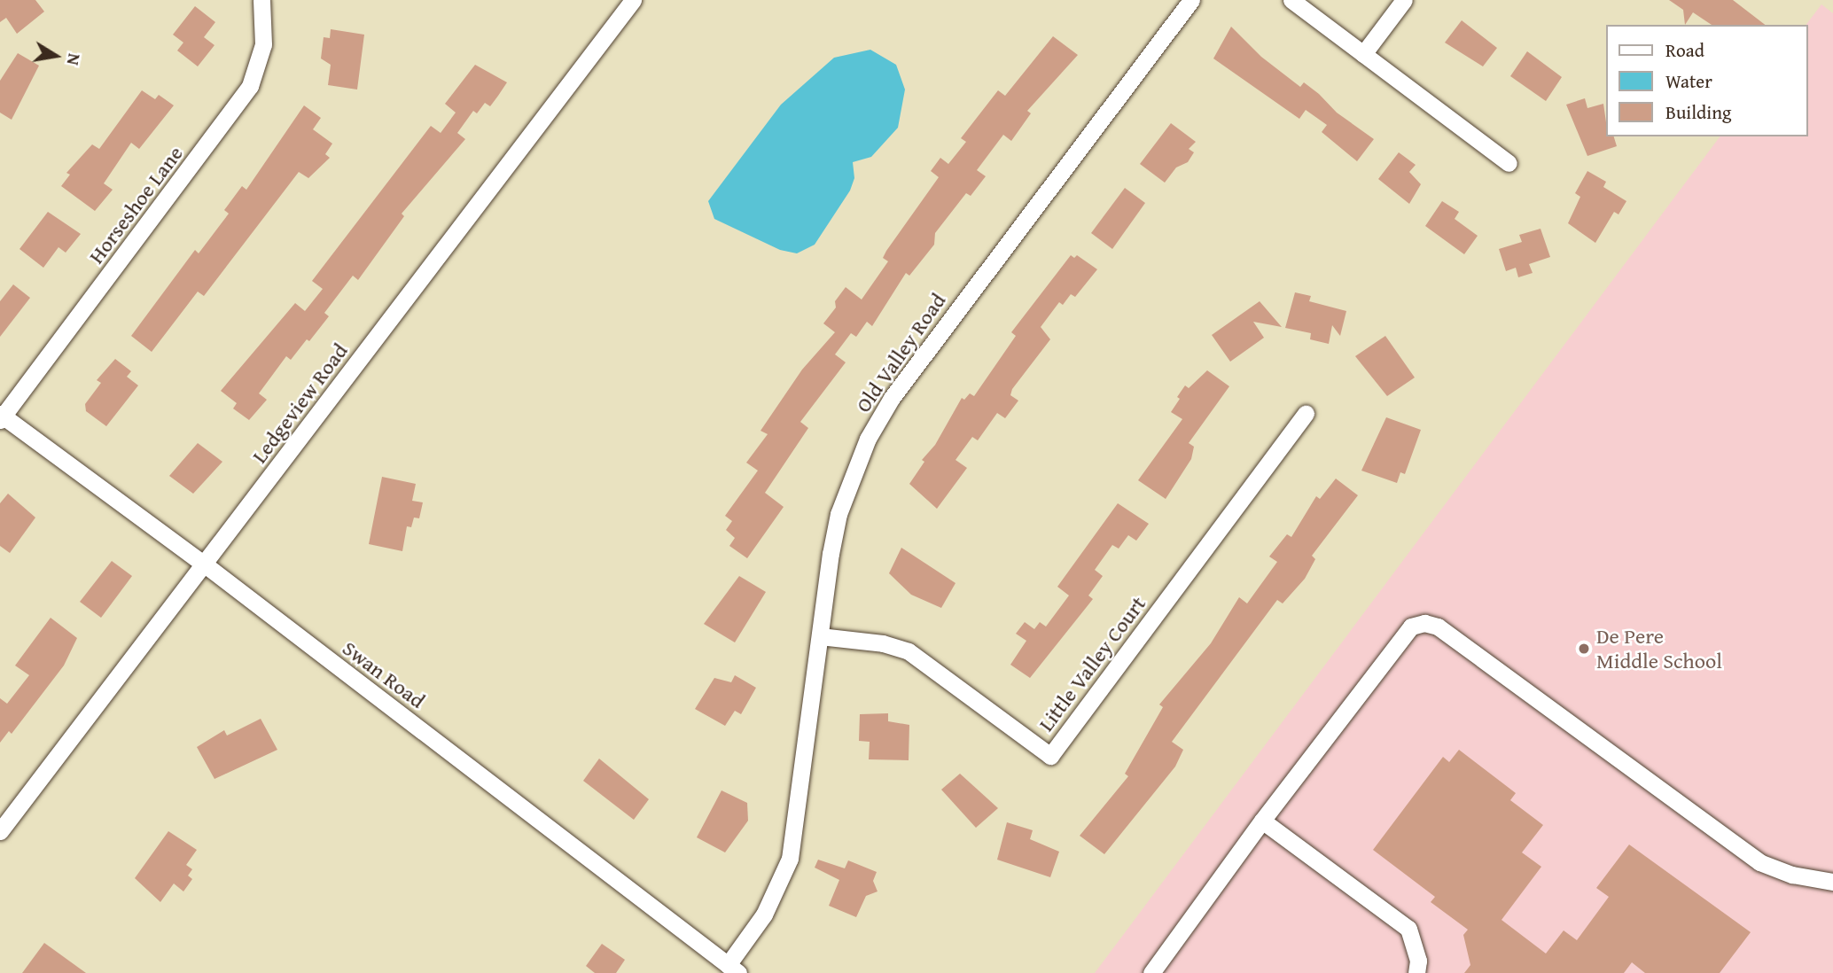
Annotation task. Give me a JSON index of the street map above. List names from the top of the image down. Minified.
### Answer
{"streets":{"street":["Horseshoe Lane","Old Valley Road","Ledgeview Road","Little Valley Court","Swan Road"]},"crossings":[["Horseshoe Lane","Swan Road"],["Old Valley Road","Little Valley Court"],["Old Valley Road","Swan Road"],["Ledgeview Road","Swan Road"]],"places":["De Pere Middle School"],"legend":["Road","Water","Building"],"north":"right"}
